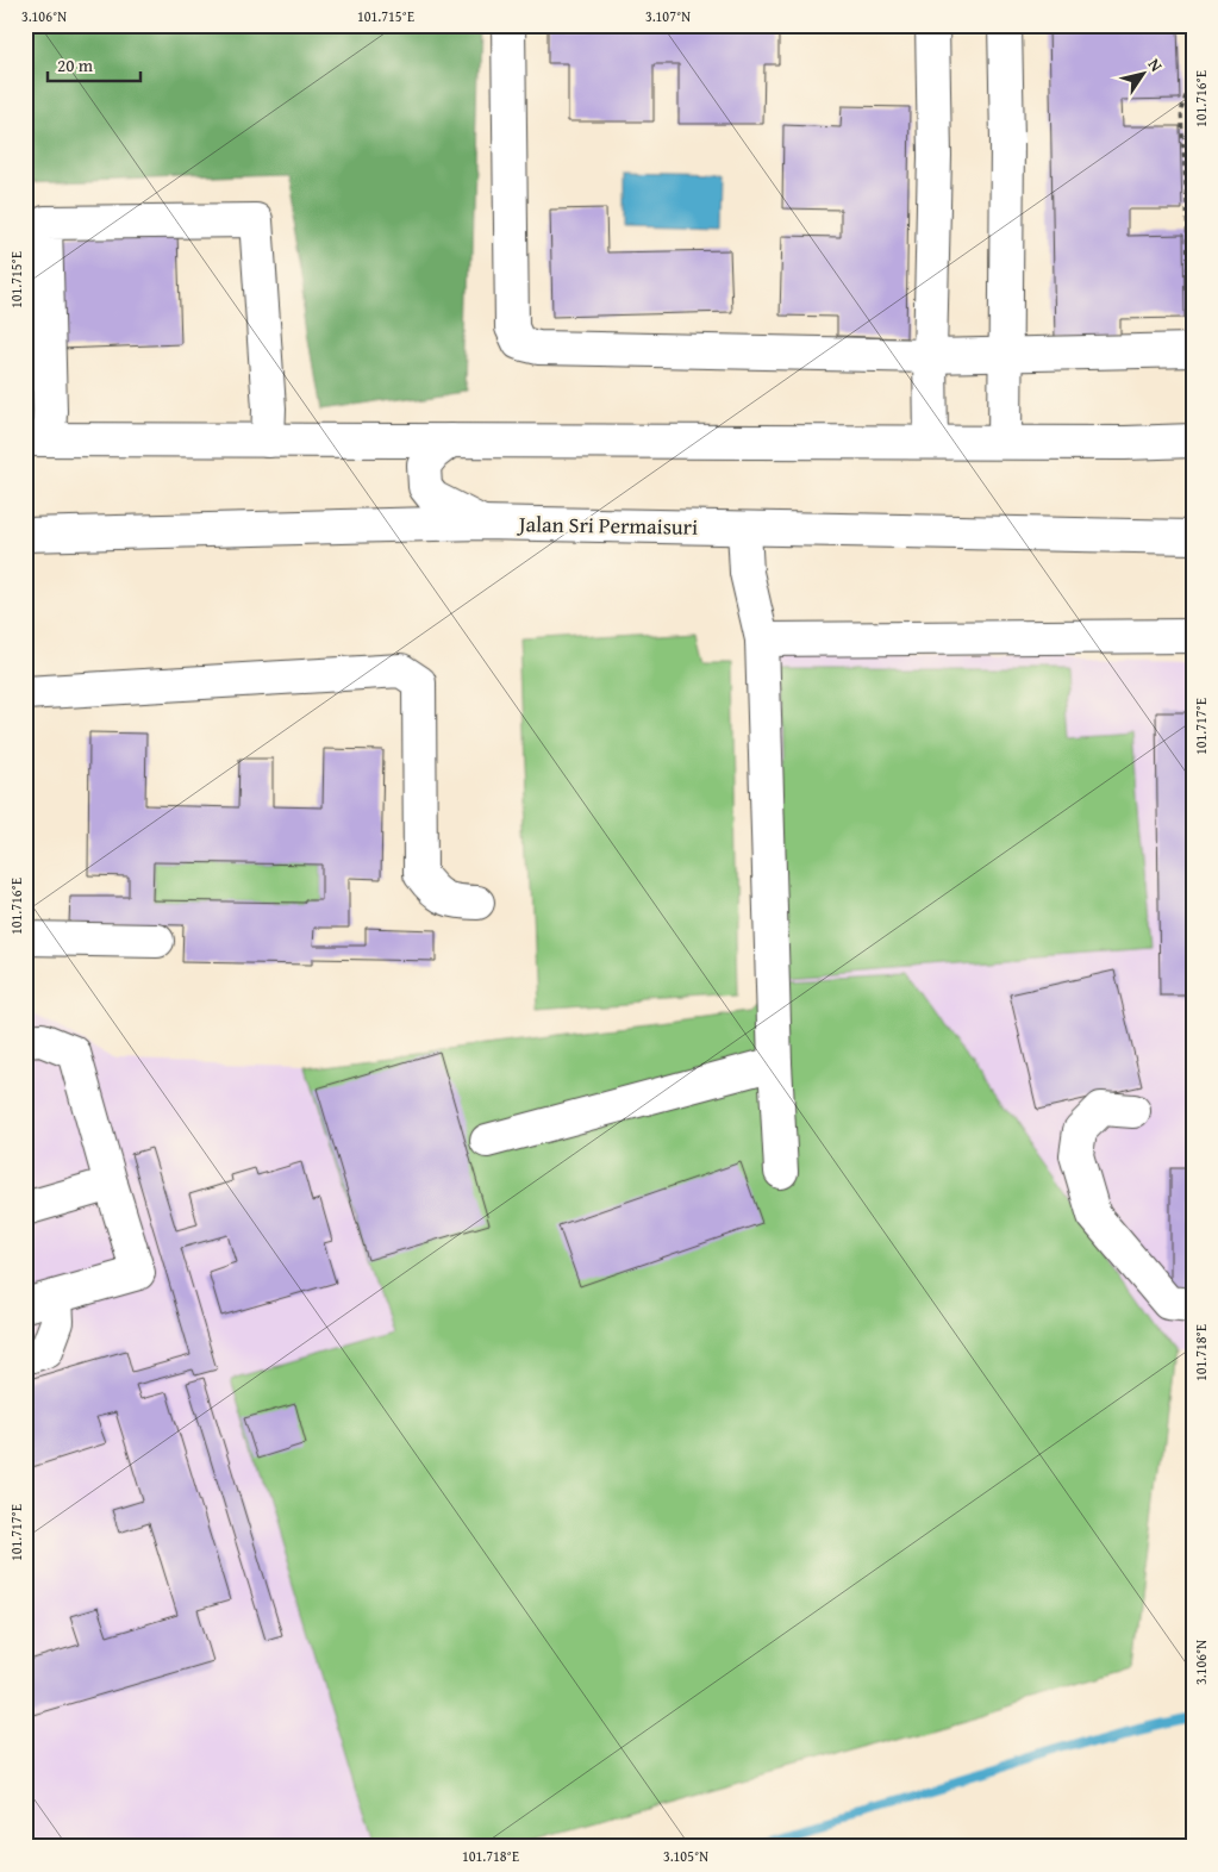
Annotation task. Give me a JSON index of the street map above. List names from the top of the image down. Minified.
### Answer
{"streets":{"street":["Jalan Sri Permaisuri"]},"scale_bar":"20 m","north":"top right","coordinates":["3.106°N","101.715°E","3.107°N","101.716°E","101.717°E","101.718°E","3.105°N"]}
